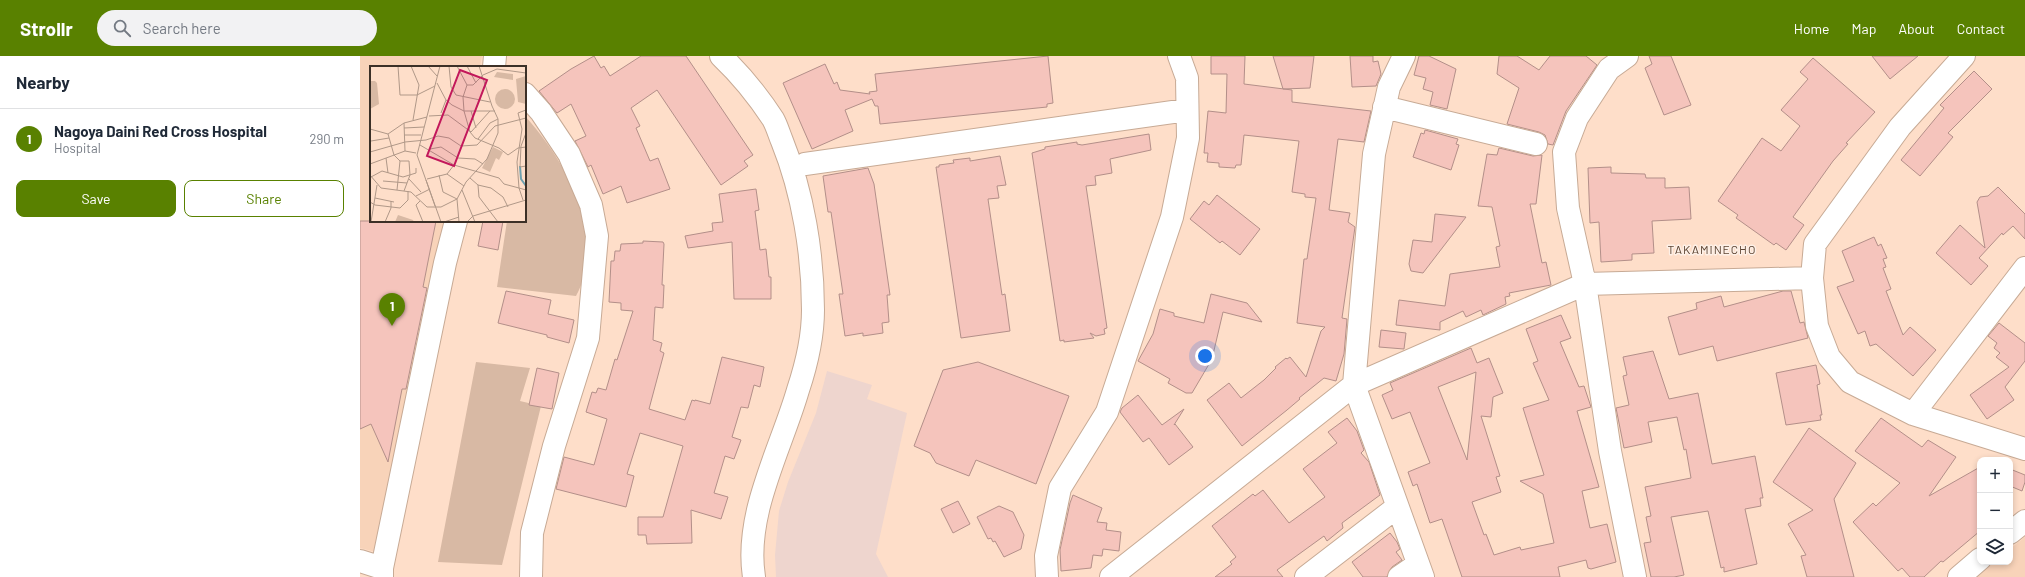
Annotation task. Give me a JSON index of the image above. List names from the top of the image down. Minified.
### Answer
{"districts":["TAKAMINECHO"],"page":{"header":"Strollr","search":"Search here","nav":["Home","Map","About","Contact"],"heading":"Nearby","list":[{"mark":"1","name":"Nagoya Daini Red Cross Hospital","note":"Hospital","value":"290 m"}],"buttons":["Save","Share"],"pins":"1","map_buttons":["+","−"]}}
